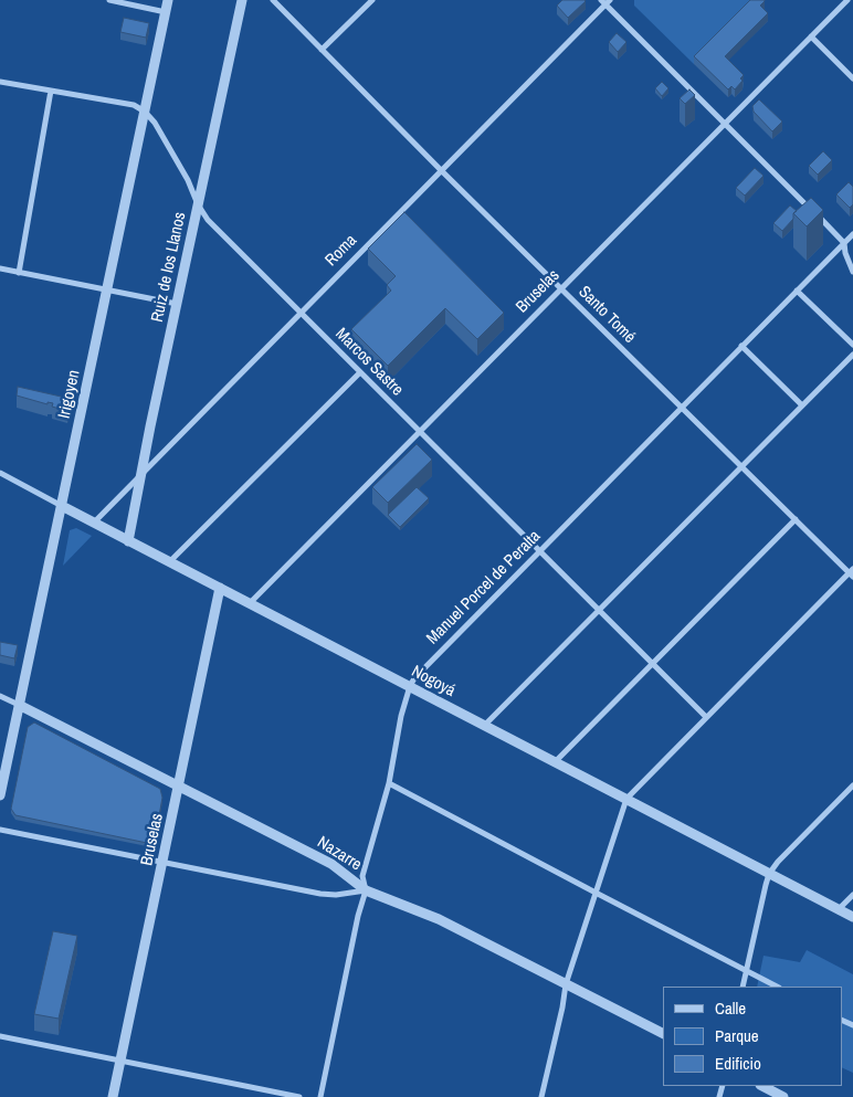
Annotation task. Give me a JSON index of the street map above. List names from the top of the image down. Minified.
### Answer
{"streets":{"street":["Roma","Ruiz de los Llanos","Bruselas","Santo Tomé","Marcos Sastre","Irigoyen","Manuel Porcel de Peralta","Nogoyá","Nazarre"]},"crossings":[["Roma","Ruiz de los Llanos"],["Roma","Santo Tomé"],["Roma","Marcos Sastre"],["Roma","Nogoyá"],["Ruiz de los Llanos","Marcos Sastre"],["Ruiz de los Llanos","Nogoyá"],["Bruselas","Santo Tomé"],["Bruselas","Marcos Sastre"],["Bruselas","Nogoyá"],["Bruselas","Nazarre"],["Santo Tomé","Manuel Porcel de Peralta"],["Marcos Sastre","Irigoyen"],["Marcos Sastre","Manuel Porcel de Peralta"],["Irigoyen","Nogoyá"],["Irigoyen","Nazarre"],["Manuel Porcel de Peralta","Nogoyá"],["Manuel Porcel de Peralta","Nazarre"]],"legend":["Calle","Parque","Edificio"]}
